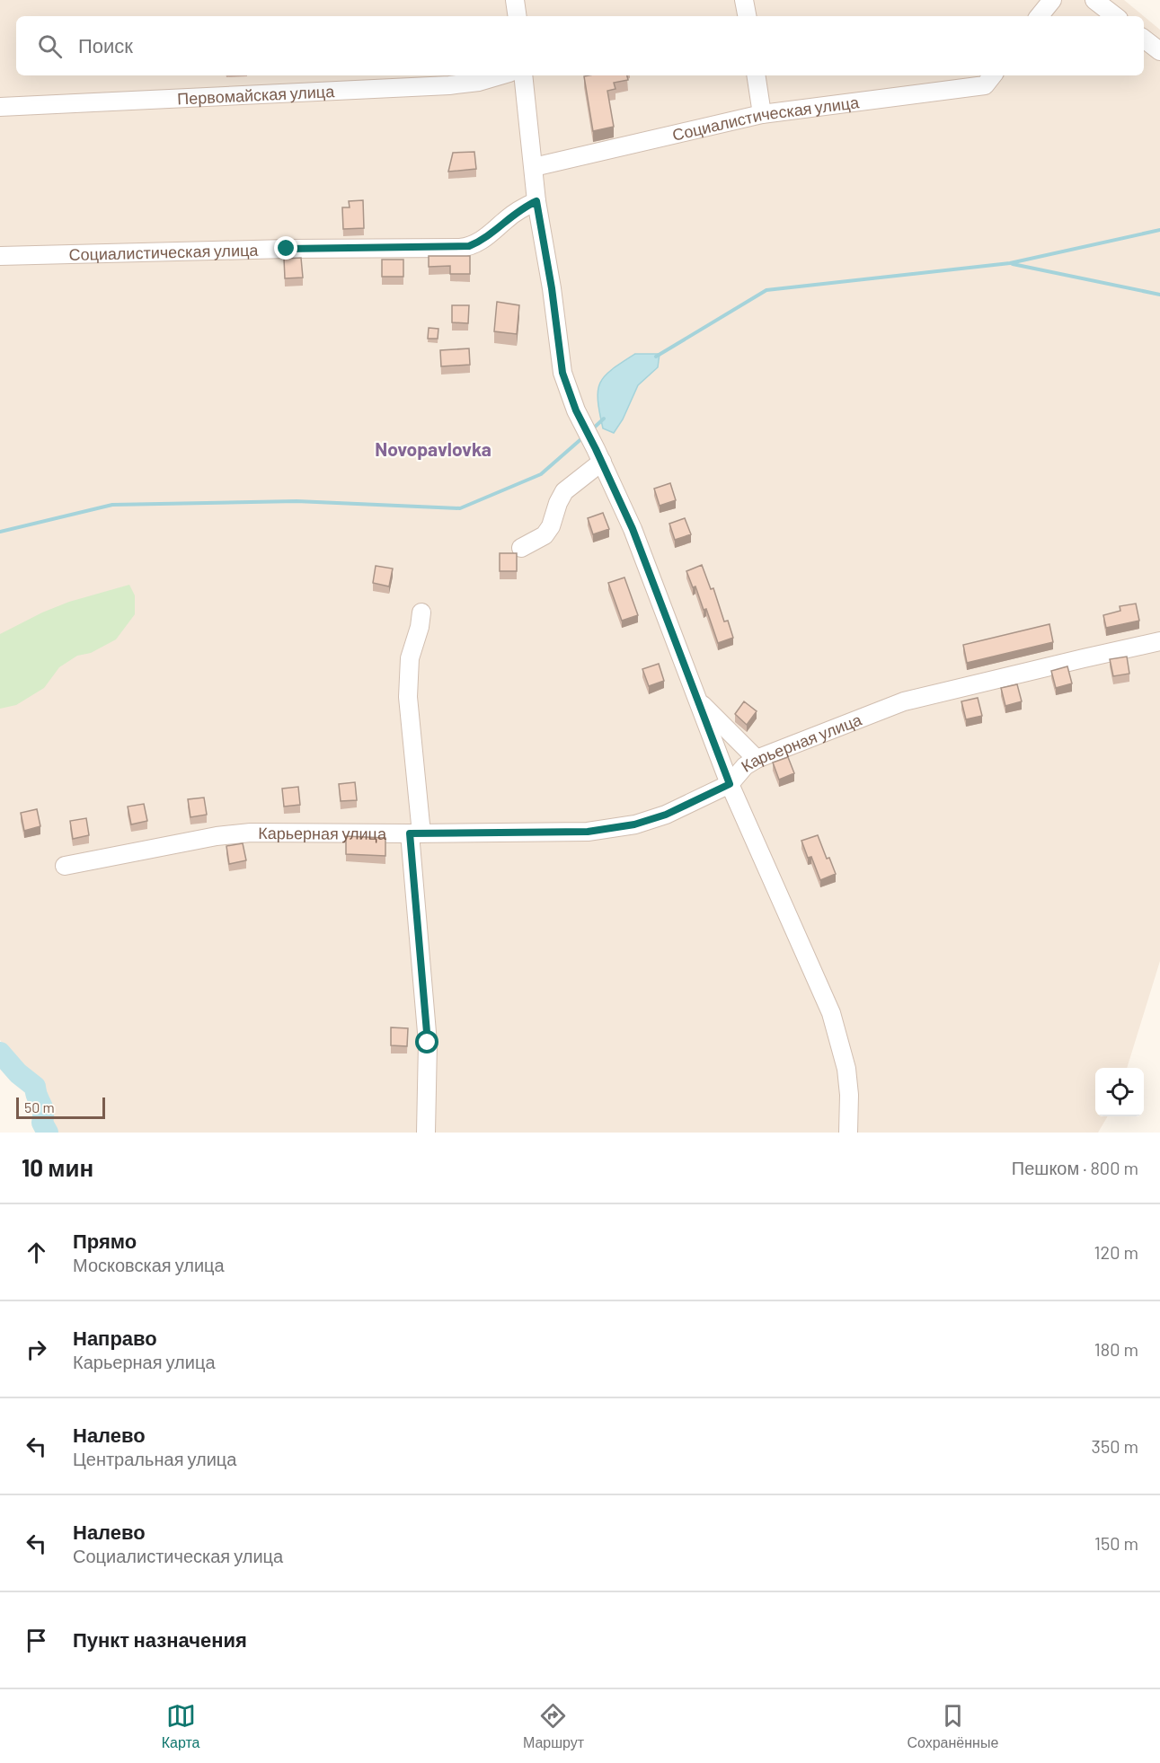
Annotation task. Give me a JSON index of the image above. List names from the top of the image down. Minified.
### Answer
{"streets":{"street":["Первомайская улица","Социалистическая улица","Карьерная улица"]},"districts":["Novopavlovka"],"scale_bar":"50 m","page":{"search":"Поиск","scale":"50 m","heading":["10 мин","Пешком · 800 m"],"list":[["Прямо","Московская улица","120 m"],["Направо","Карьерная улица","180 m"],["Налево","Центральная улица","350 m"],["Налево","Социалистическая улица","150 m"],"Пункт назначения"],"nav":["Карта","Маршрут","Сохранённые"]}}
